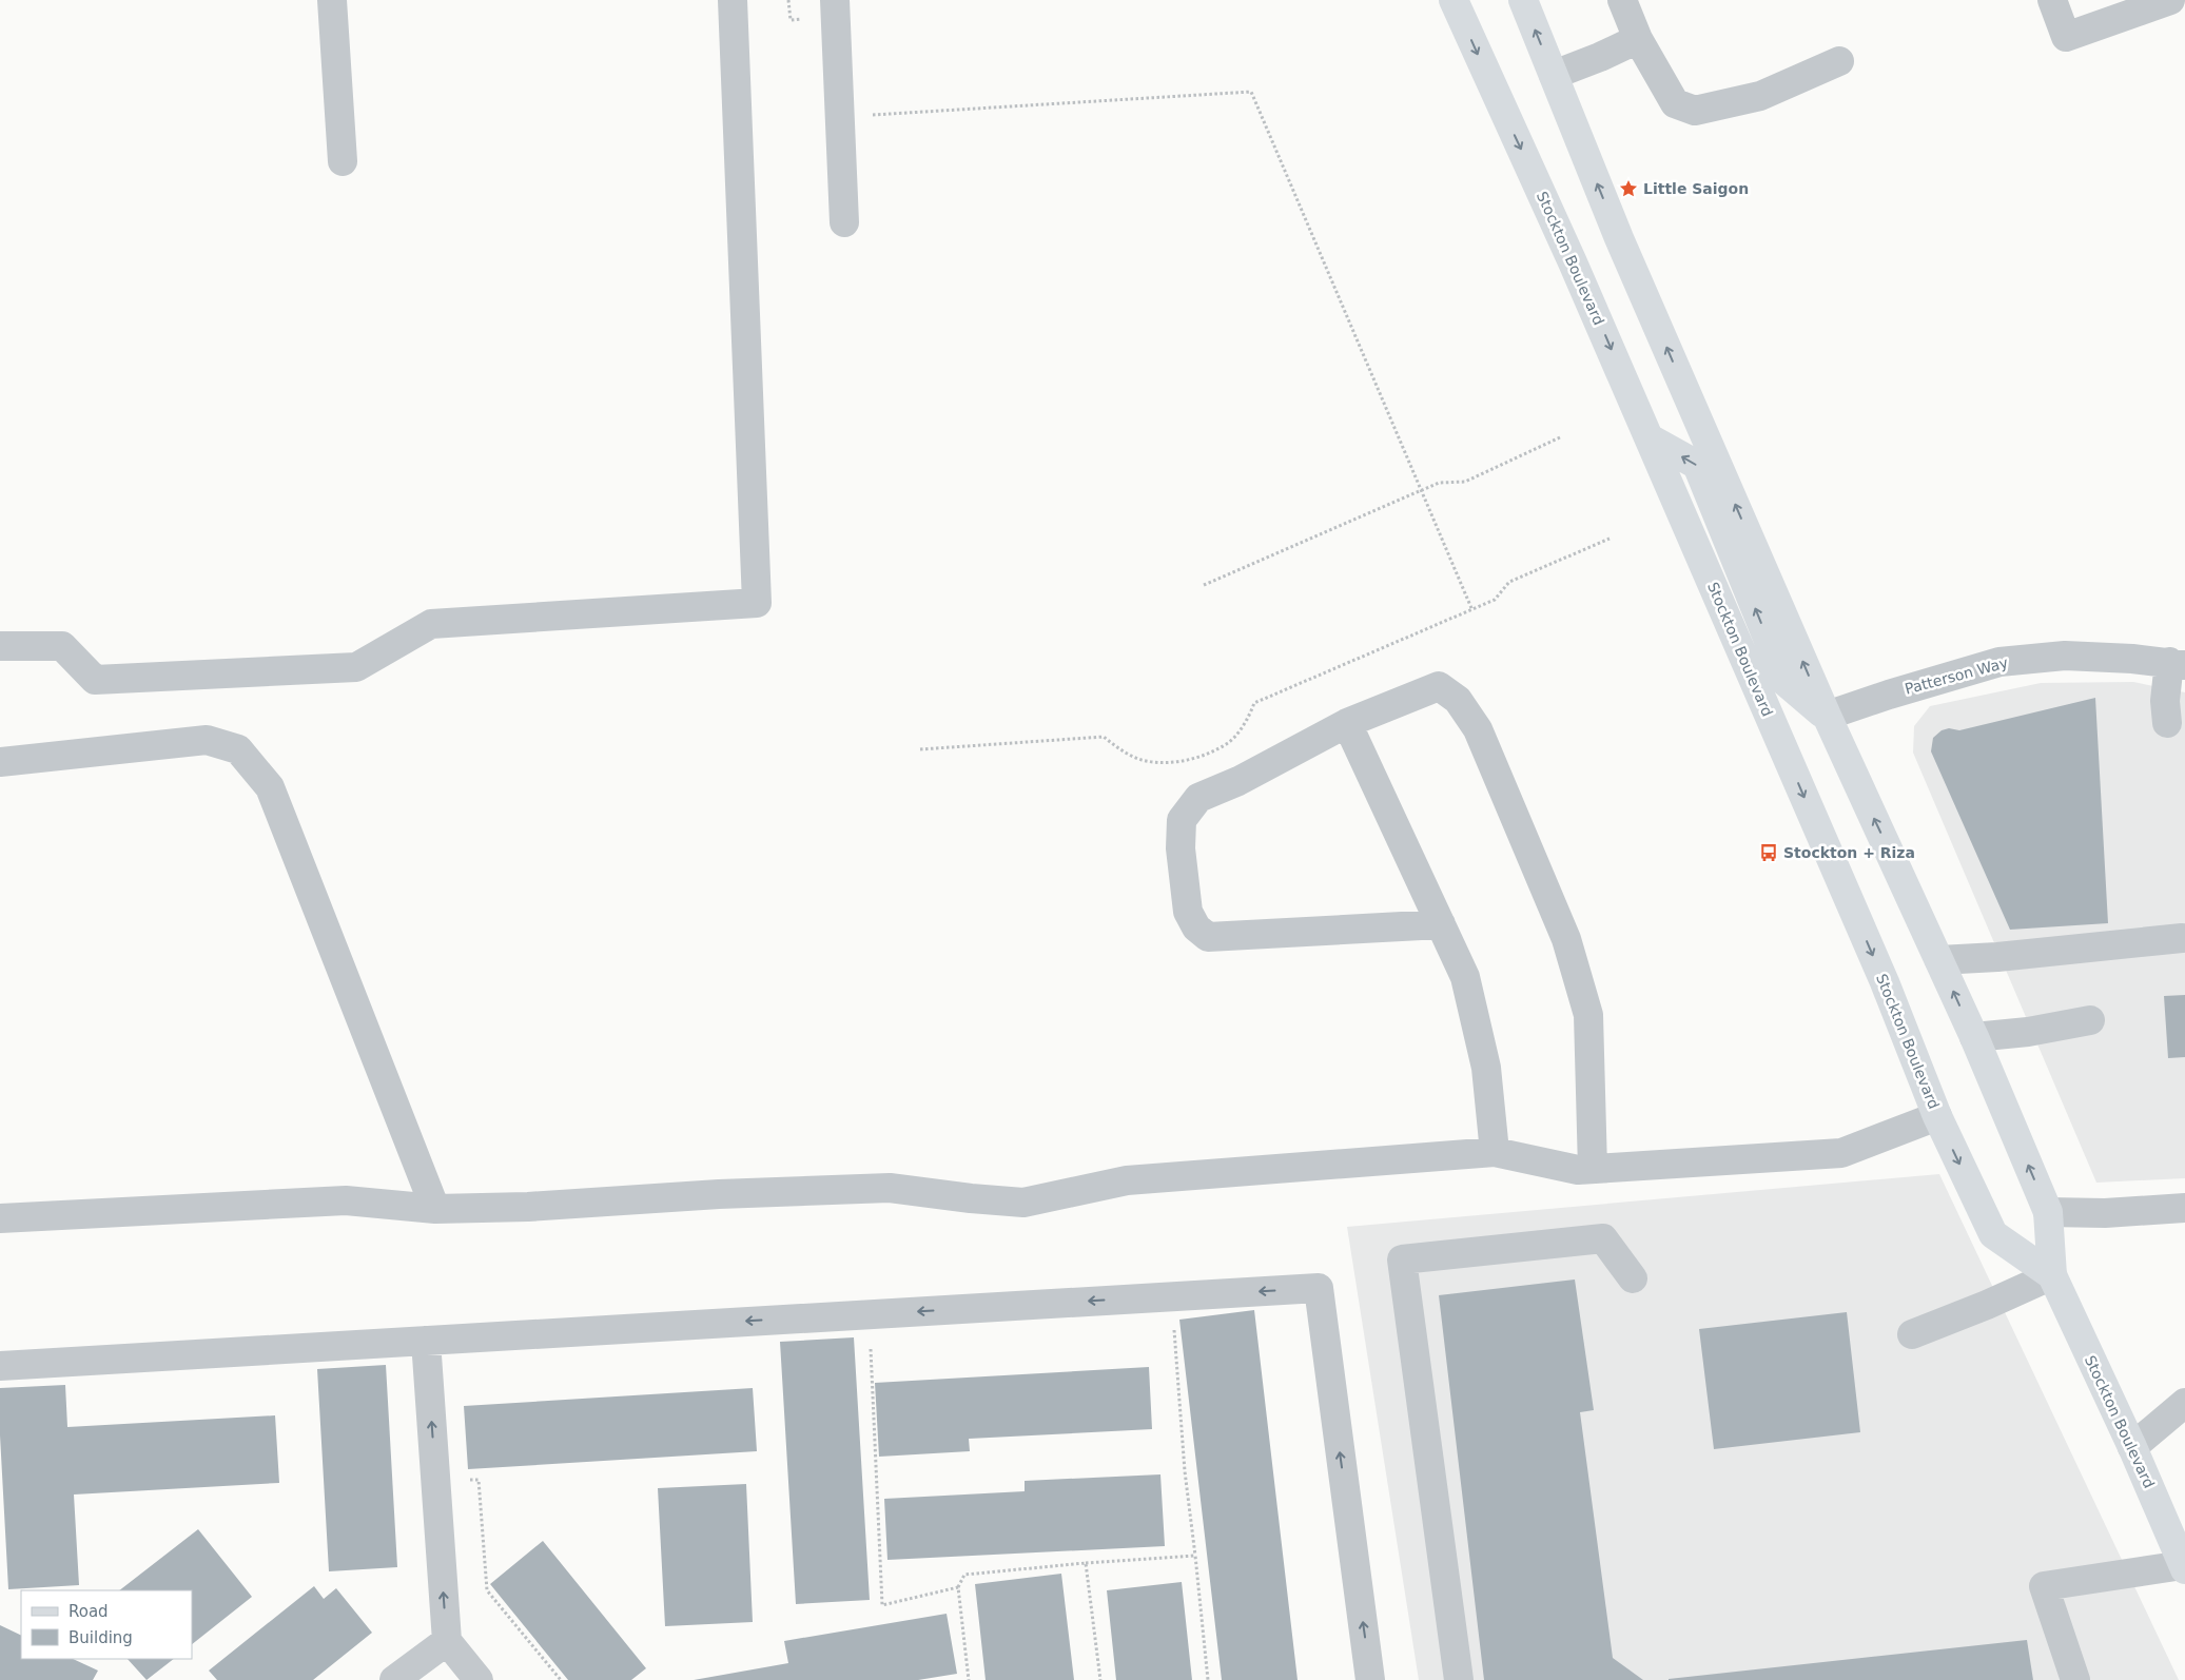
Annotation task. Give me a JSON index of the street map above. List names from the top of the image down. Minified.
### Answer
{"streets":{"main road":["Stockton Boulevard"],"street":["Patterson Way"]},"crossings":[["Stockton Boulevard","Patterson Way"]],"places":{"place":["Little Saigon"],"bus stop":["Stockton + Riza"]},"legend":["Road","Building"]}
